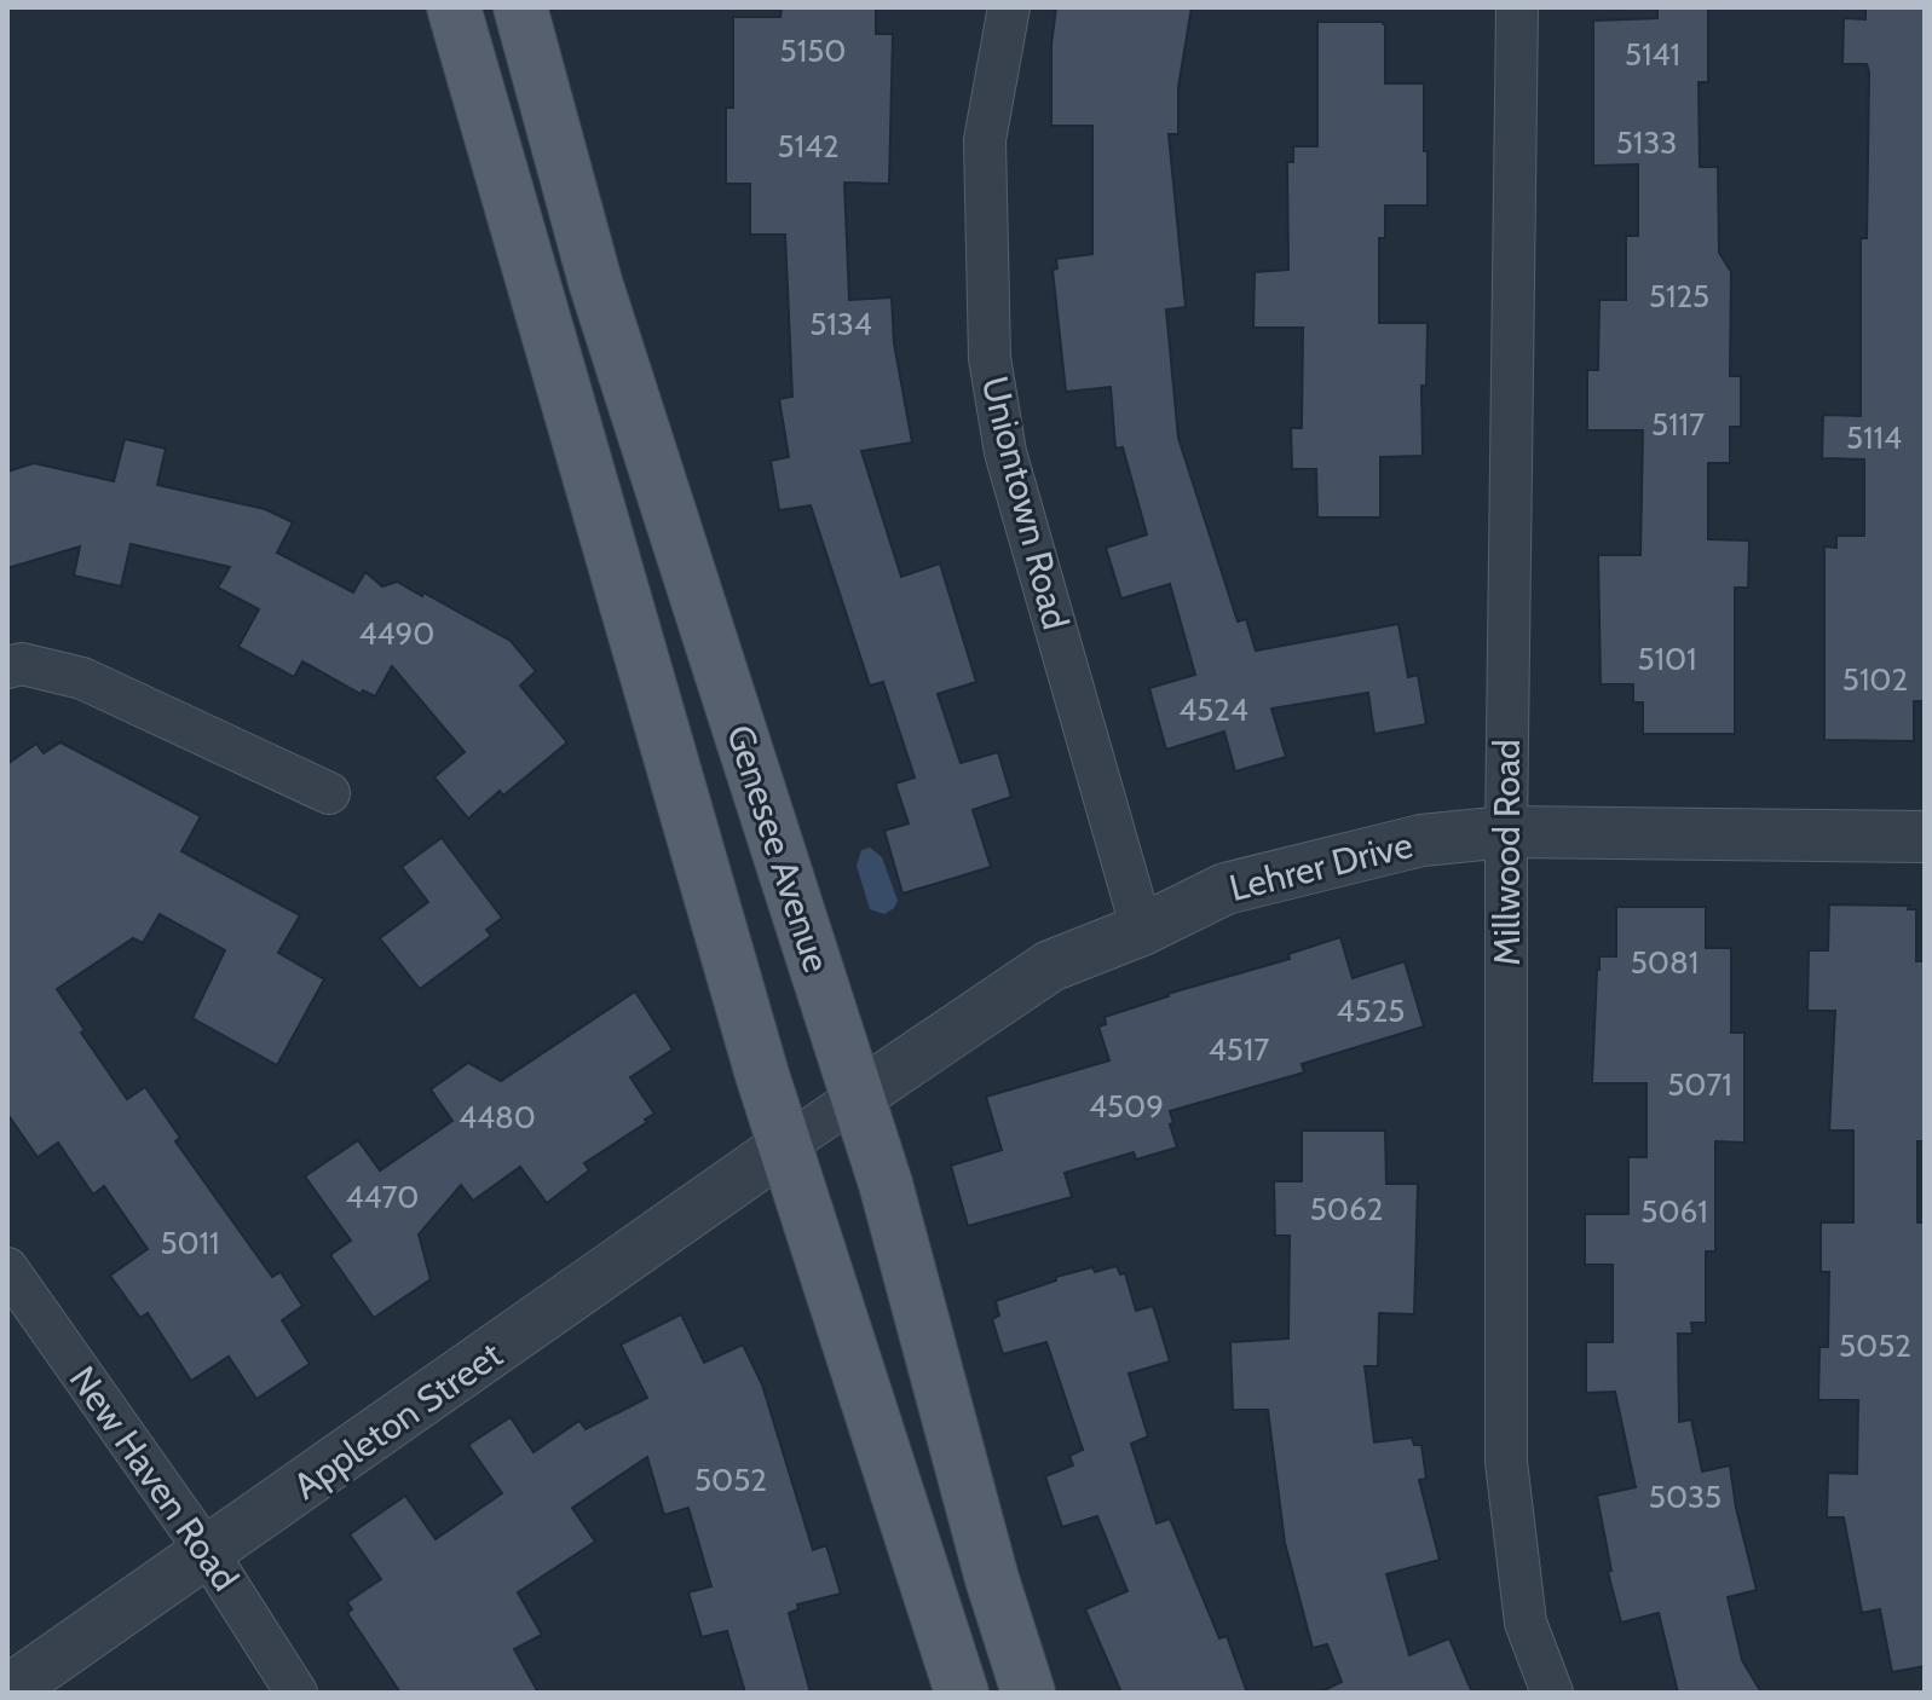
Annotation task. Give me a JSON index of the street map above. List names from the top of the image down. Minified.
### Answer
{"streets":{"main road":["Genesee Avenue"],"street":["Uniontown Road","Millwood Road","Lehrer Drive","Appleton Street","New Haven Road"]},"crossings":[["Uniontown Road","Lehrer Drive"],["Genesee Avenue","Lehrer Drive"],["Genesee Avenue","Appleton Street"],["Millwood Road","Lehrer Drive"],["Lehrer Drive","Appleton Street"],["Appleton Street","New Haven Road"]],"house_numbers":["5150","5141","5133","5142","5125","5134","5117","5114","4490","5101","5102","4524","5081","4525","4517","5071","4509","4480","4470","5062","5061","5011","5052","5052","5035"]}
